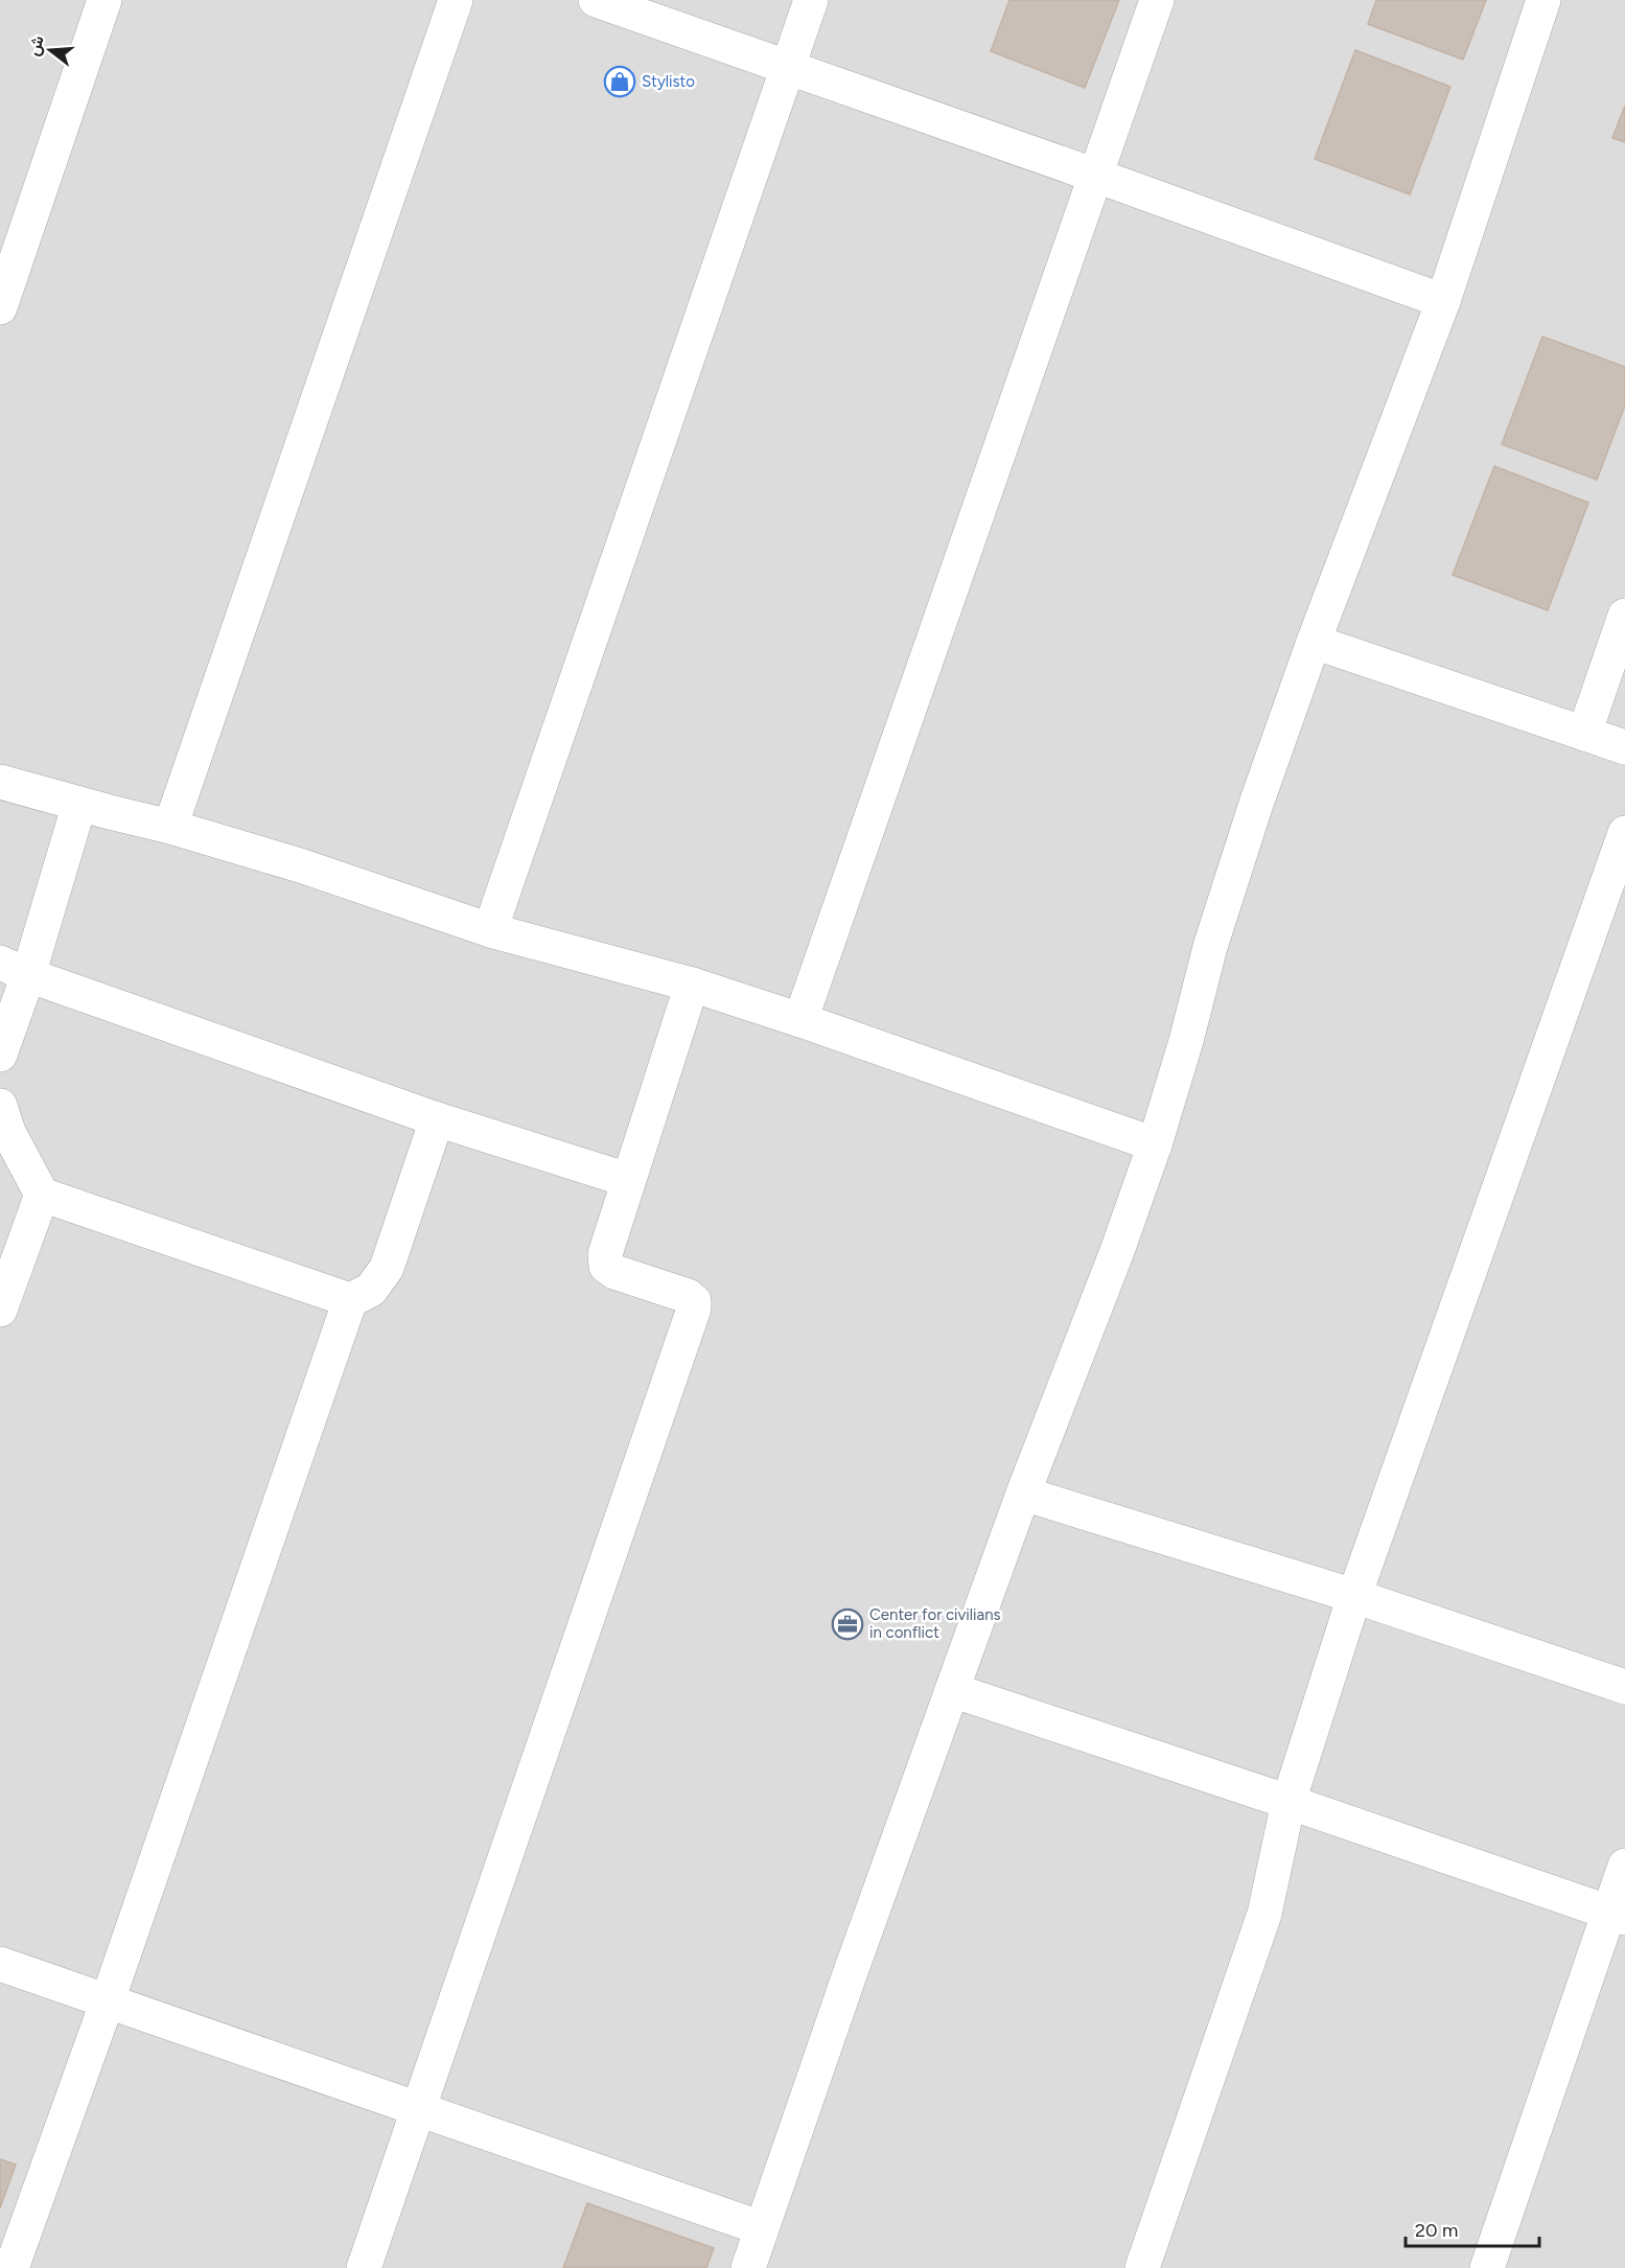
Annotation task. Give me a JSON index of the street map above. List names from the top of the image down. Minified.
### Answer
{"places":{"shop":["Stylisto"],"office":["Center for civilians in conflict"]},"scale_bar":"20 m","north":"left"}
